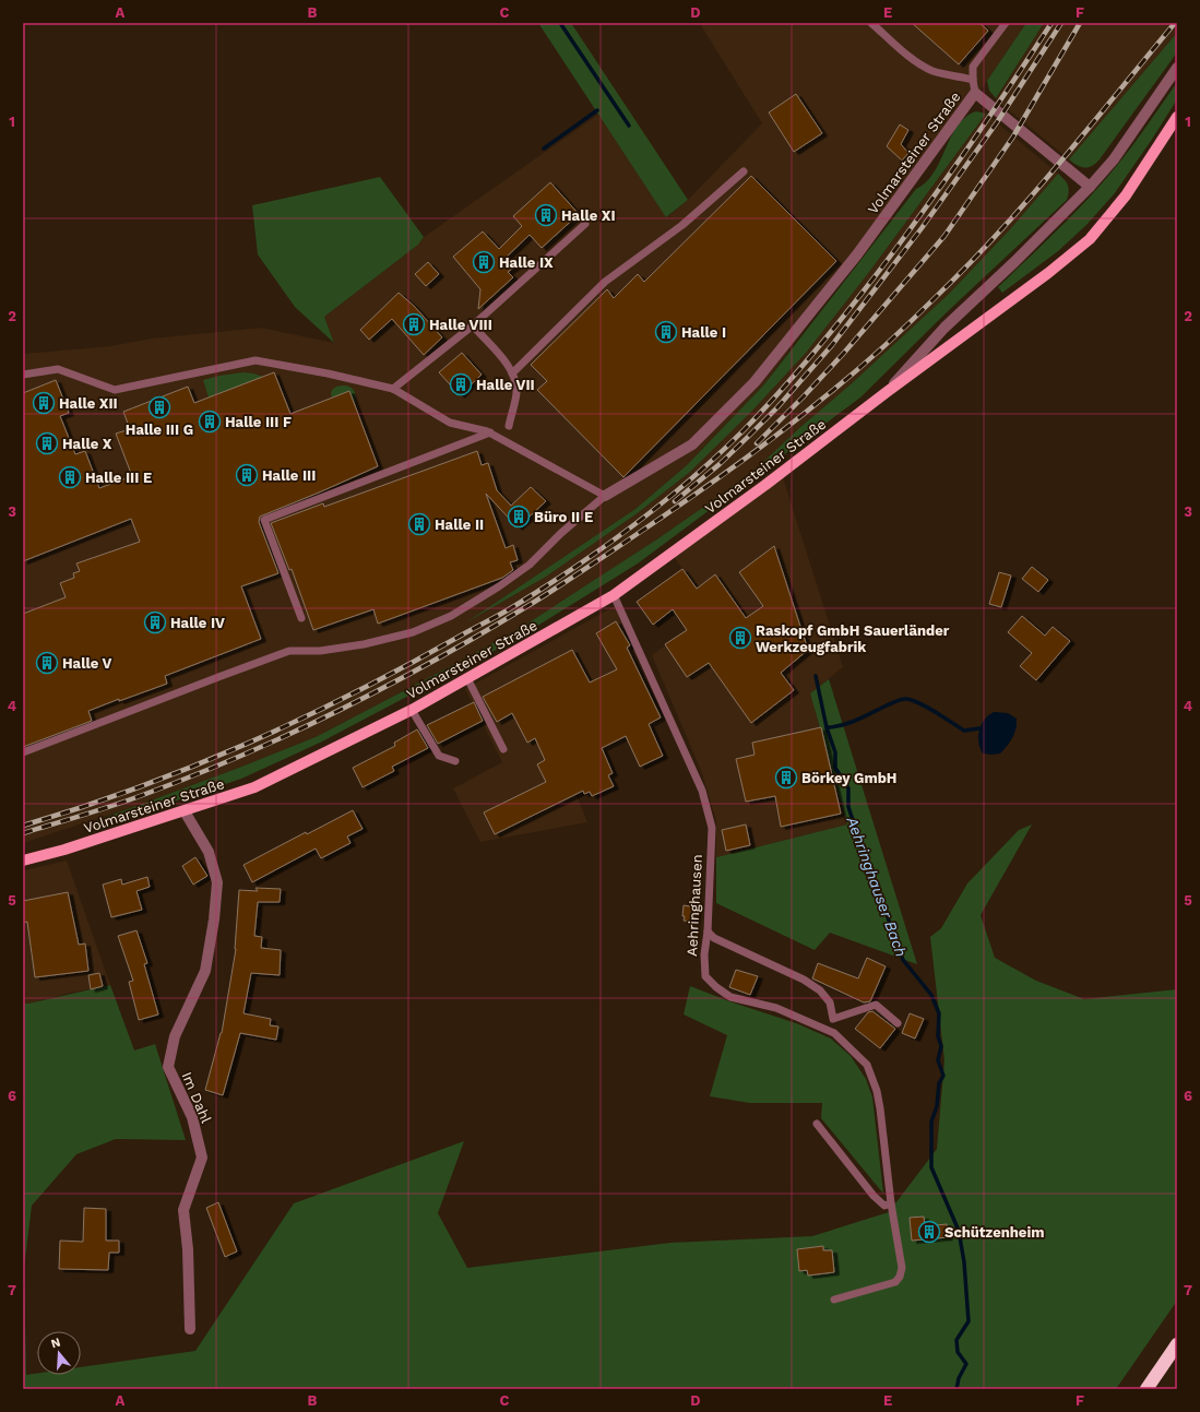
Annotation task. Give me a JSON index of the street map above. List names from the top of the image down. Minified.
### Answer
{"streets":{"main road":["Volmarsteiner Straße"],"street":["Im Dahl"],"lane":["Aehringhausen"]},"crossings":[["Volmarsteiner Straße","Aehringhausen"],["Volmarsteiner Straße","Im Dahl"]],"water":["Aehringhauser Bach"],"places":{"building":["Halle XI","Halle IX","Halle VIII","Halle I","Halle VII","Halle XII","Halle III G","Halle III F","Halle X","Halle III","Halle III E","Büro II E","Halle II","Halle IV","Raskopf GmbH Sauerländer Werkzeugfabrik","Halle V","Börkey GmbH","Schützenheim"]},"north":"top","grid":{"columns":["A","B","C","D","E","F"],"rows":["1","2","3","4","5","6","7"]}}
